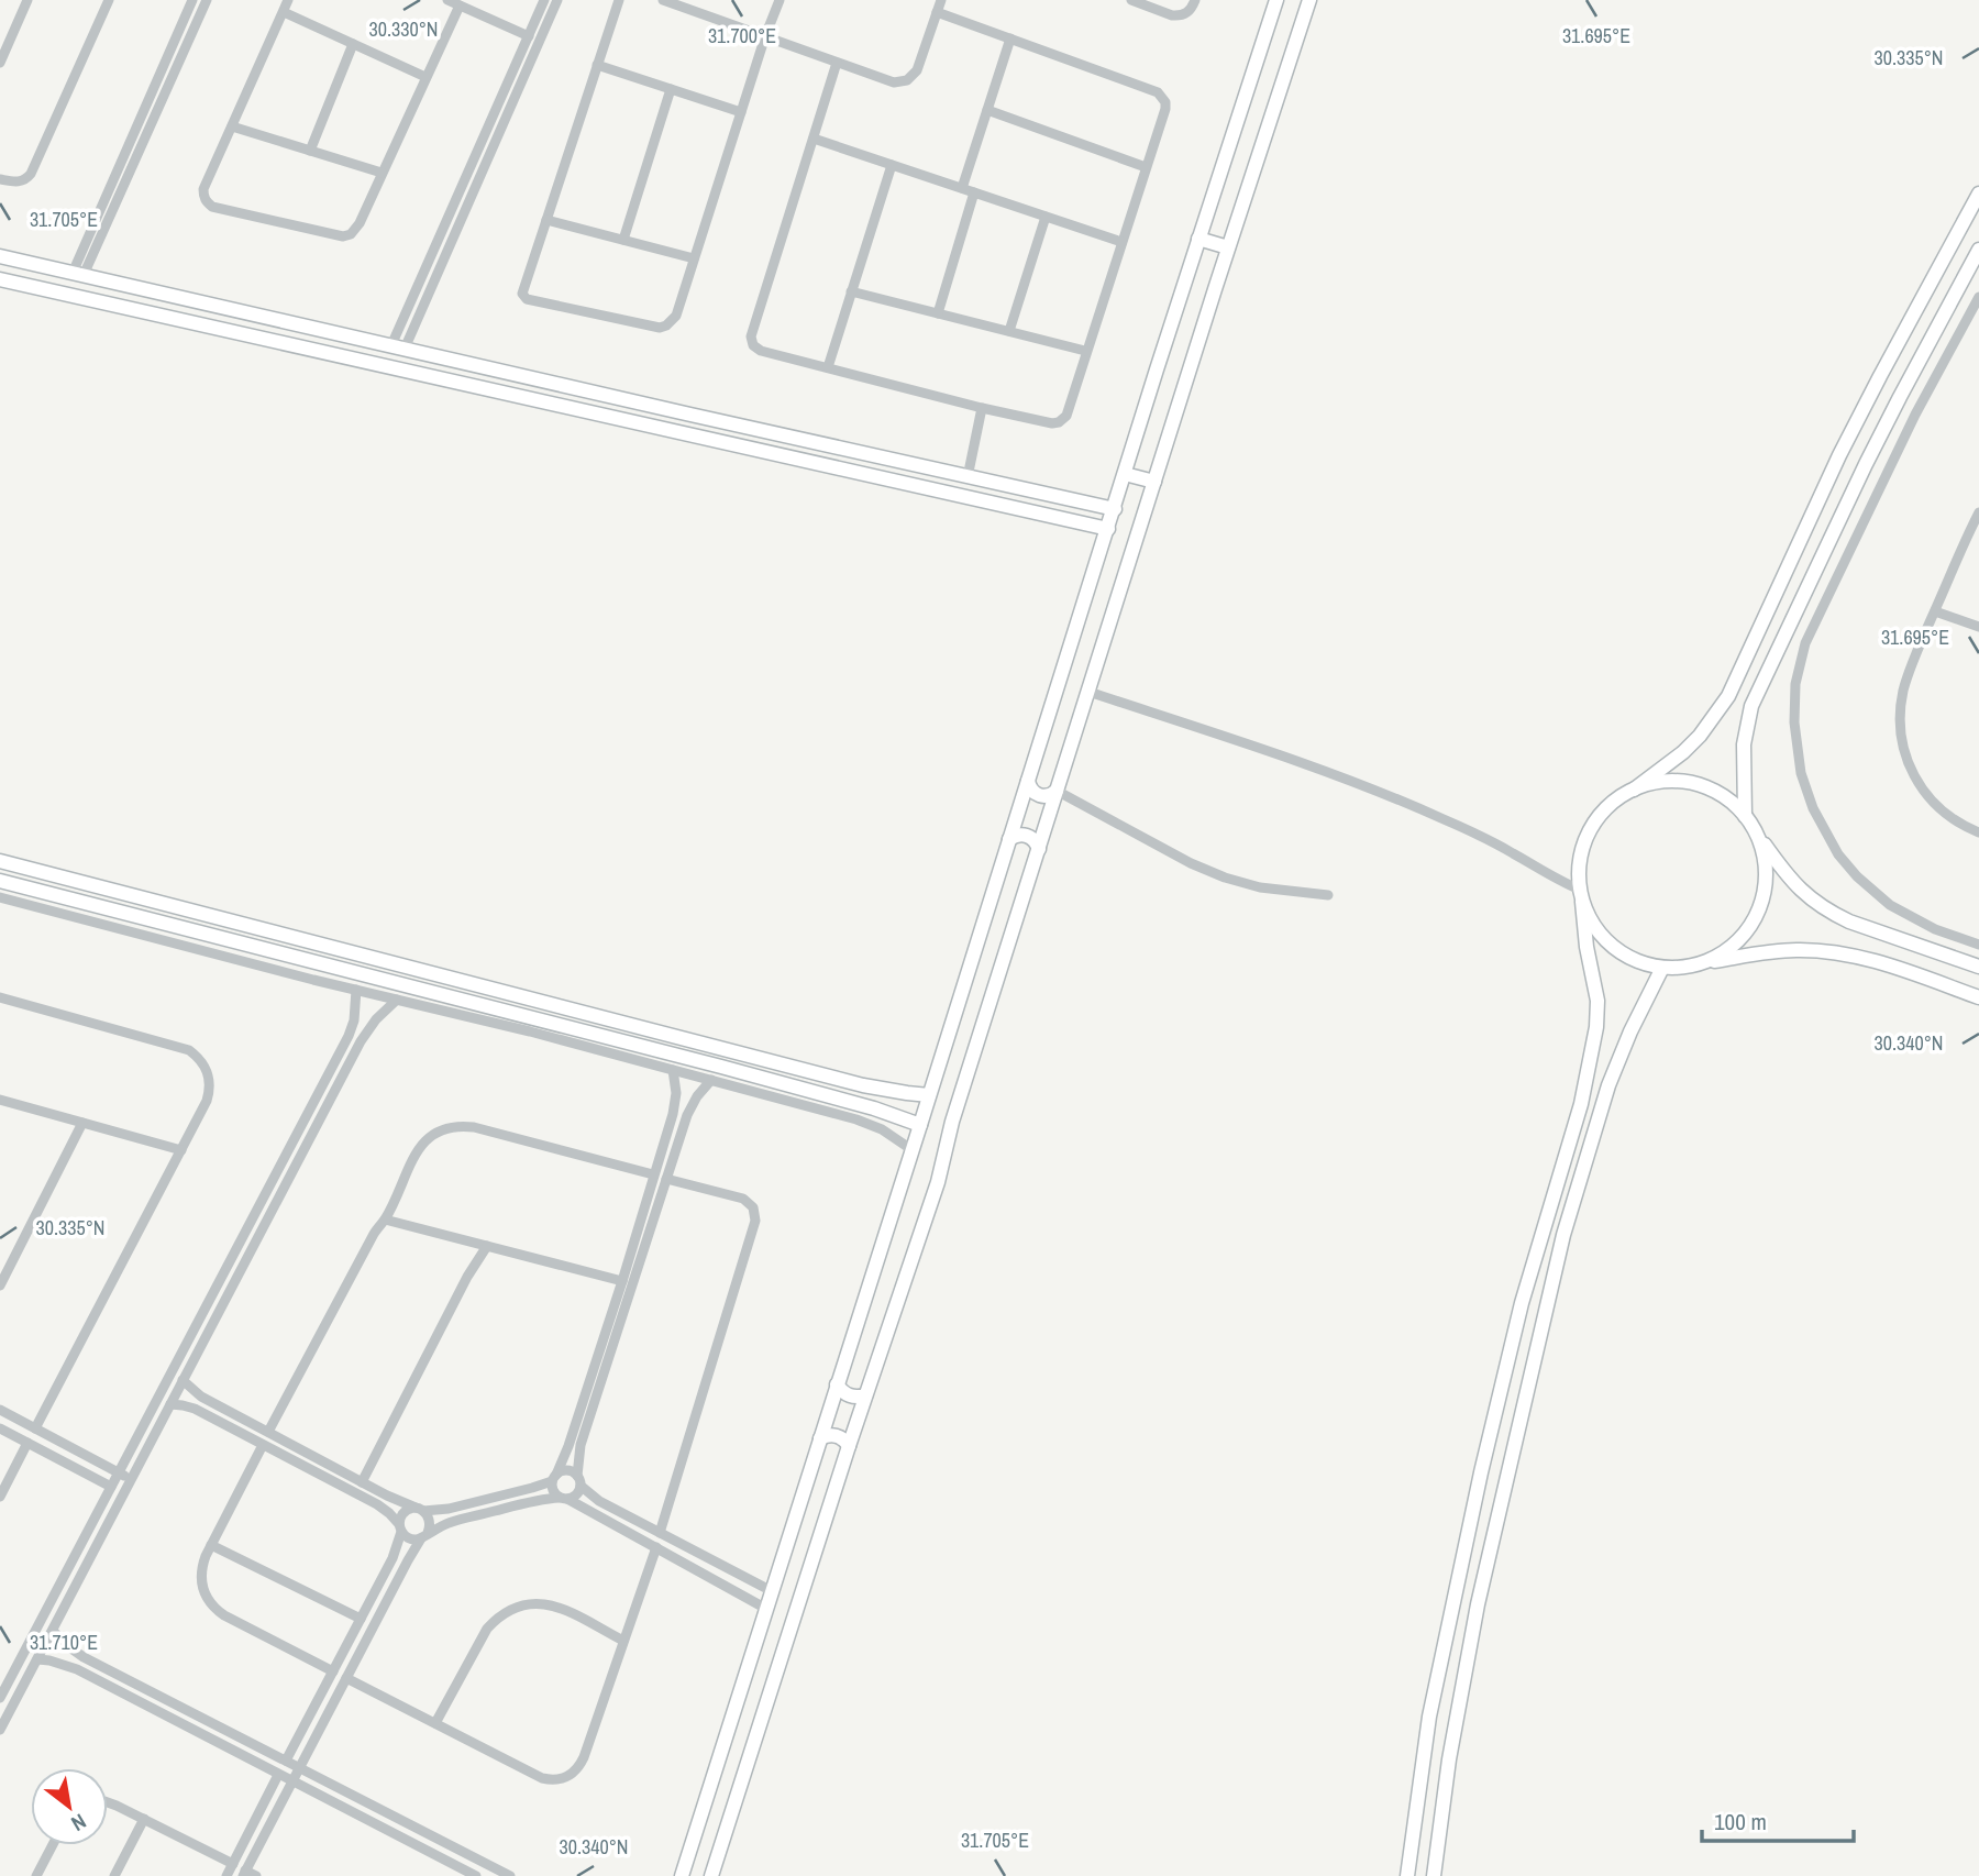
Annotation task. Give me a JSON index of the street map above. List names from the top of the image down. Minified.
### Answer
{"scale_bar":"100 m","north":"bottom right","coordinates":["30.330°N","31.695°E","31.700°E","30.335°N","31.705°E","30.340°N","31.710°E"]}
